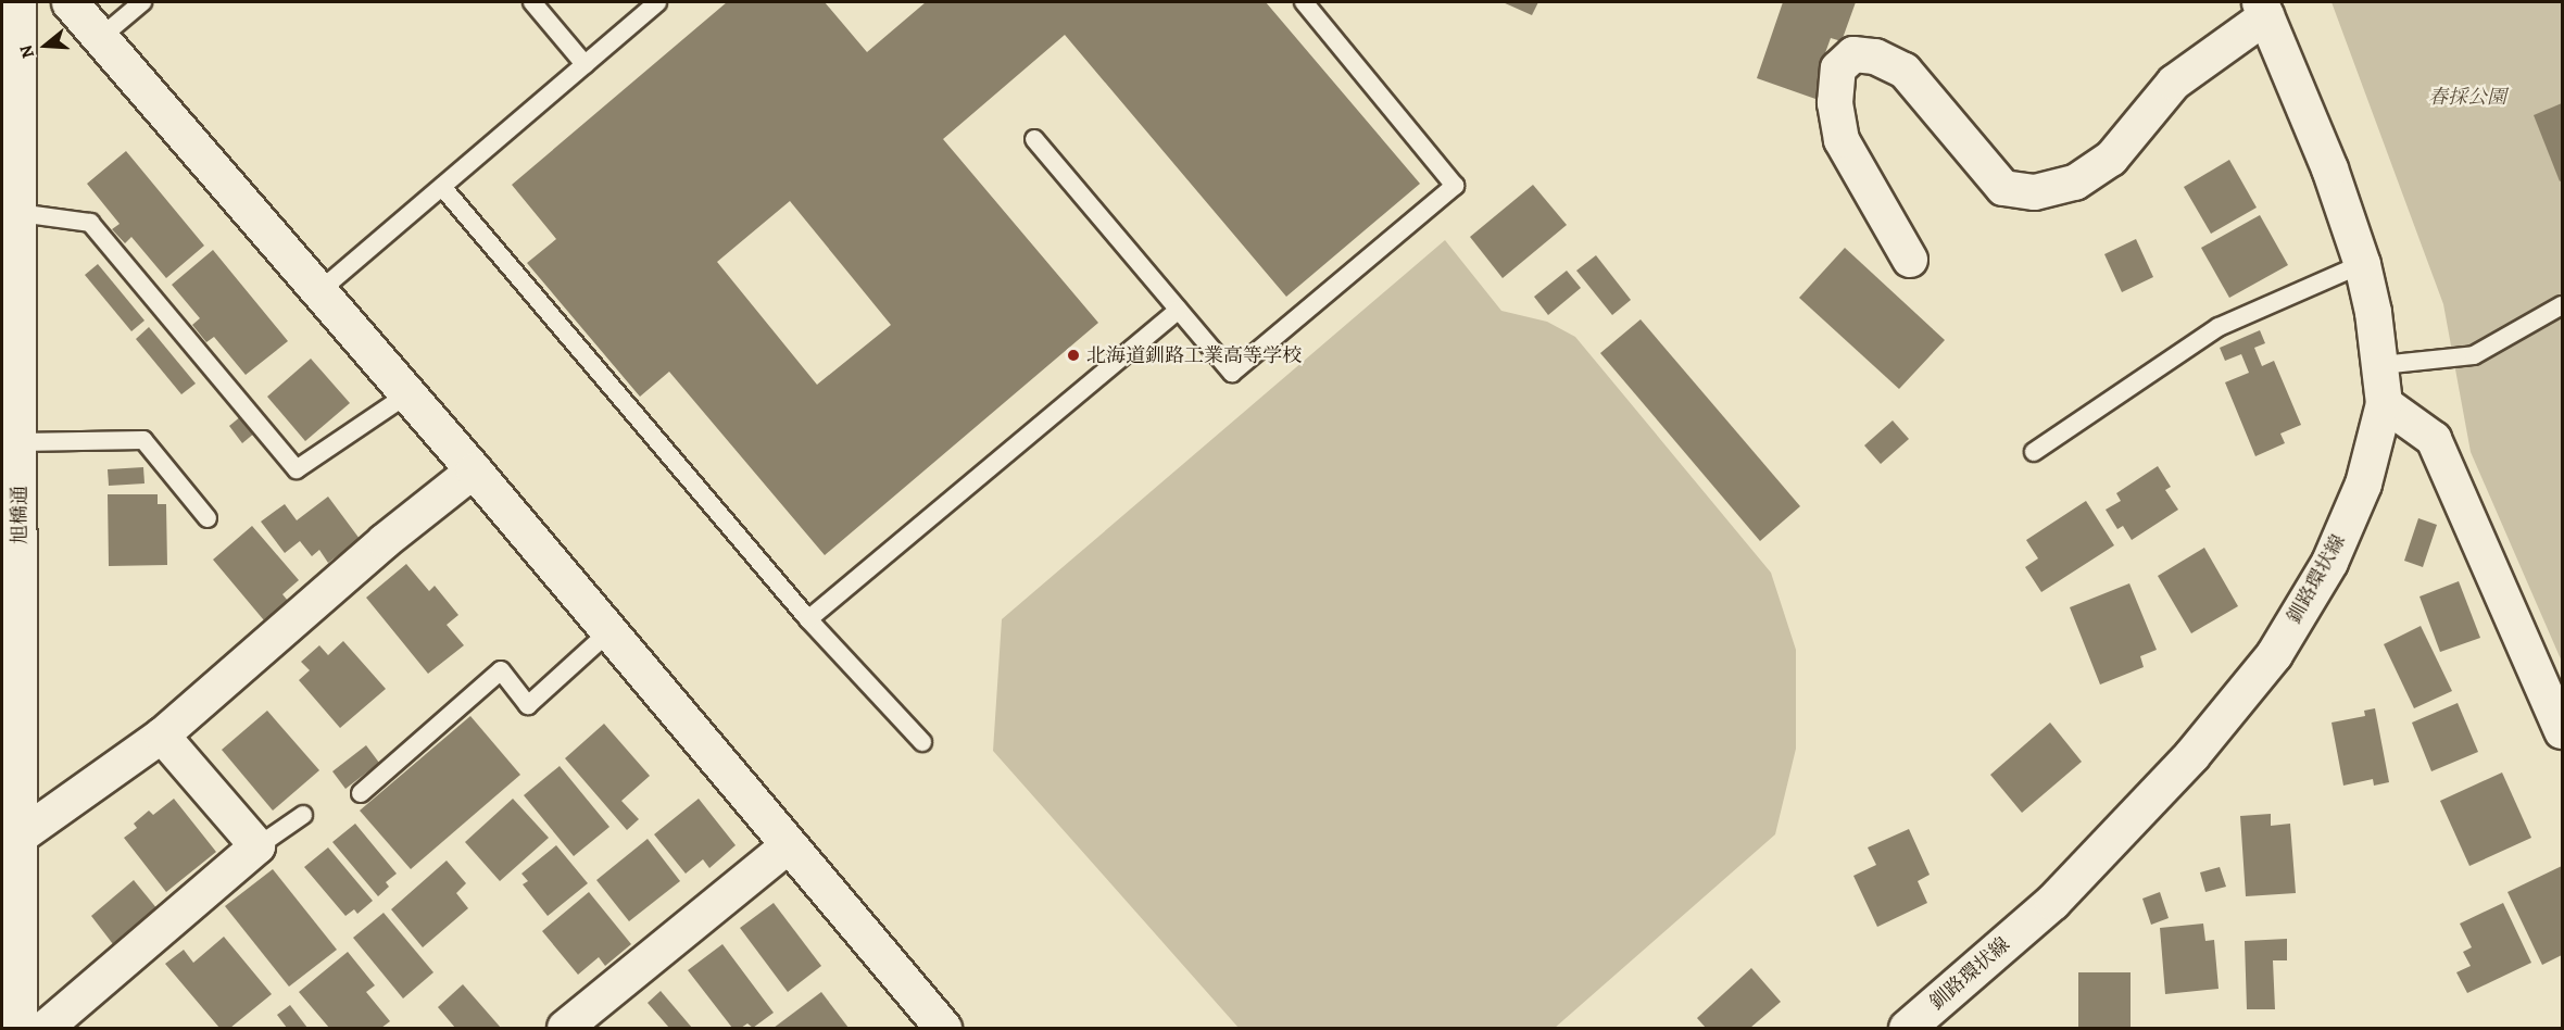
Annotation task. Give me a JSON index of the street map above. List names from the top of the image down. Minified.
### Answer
{"streets":{"street":["旭橋通","釧路環状線"]},"parks":["春採公園"],"places":["北海道釧路工業高等学校"],"north":"left"}
